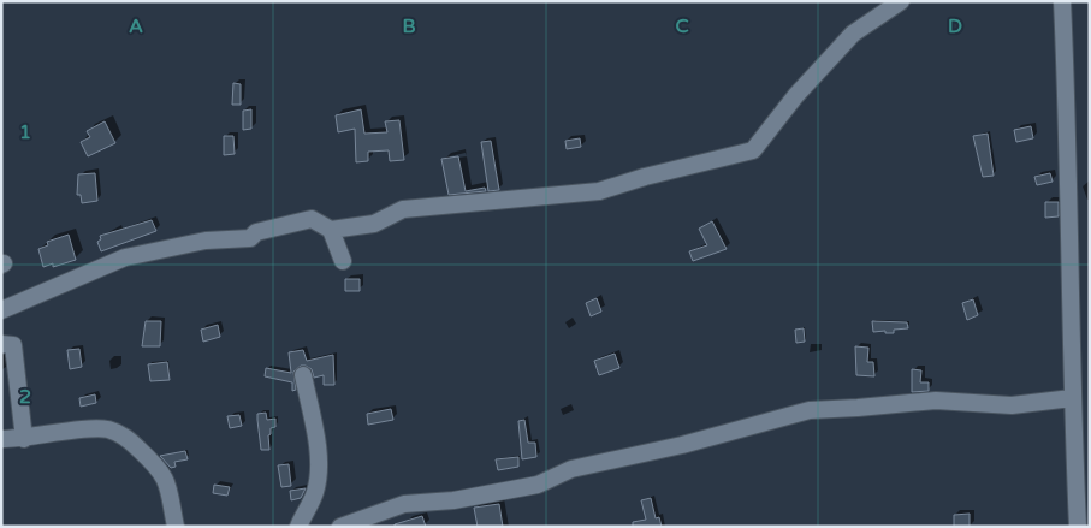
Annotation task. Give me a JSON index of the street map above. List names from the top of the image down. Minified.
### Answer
{"grid":{"columns":["A","B","C","D"],"rows":["1","2"]}}
